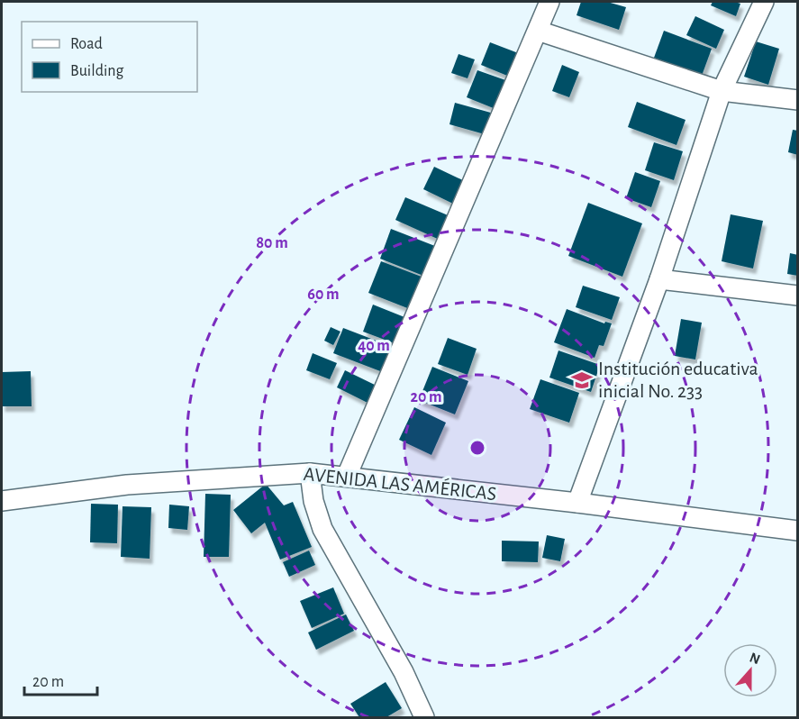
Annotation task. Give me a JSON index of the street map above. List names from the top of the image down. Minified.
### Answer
{"streets":{"street":["AVENIDA LAS AMÉRICAS"]},"places":{"school or university":["Institución educativa inicial No. 233"]},"legend":["Road","Building"],"scale_bar":"20 m","north":"top","rings":["80 m","60 m","40 m","20 m"]}
